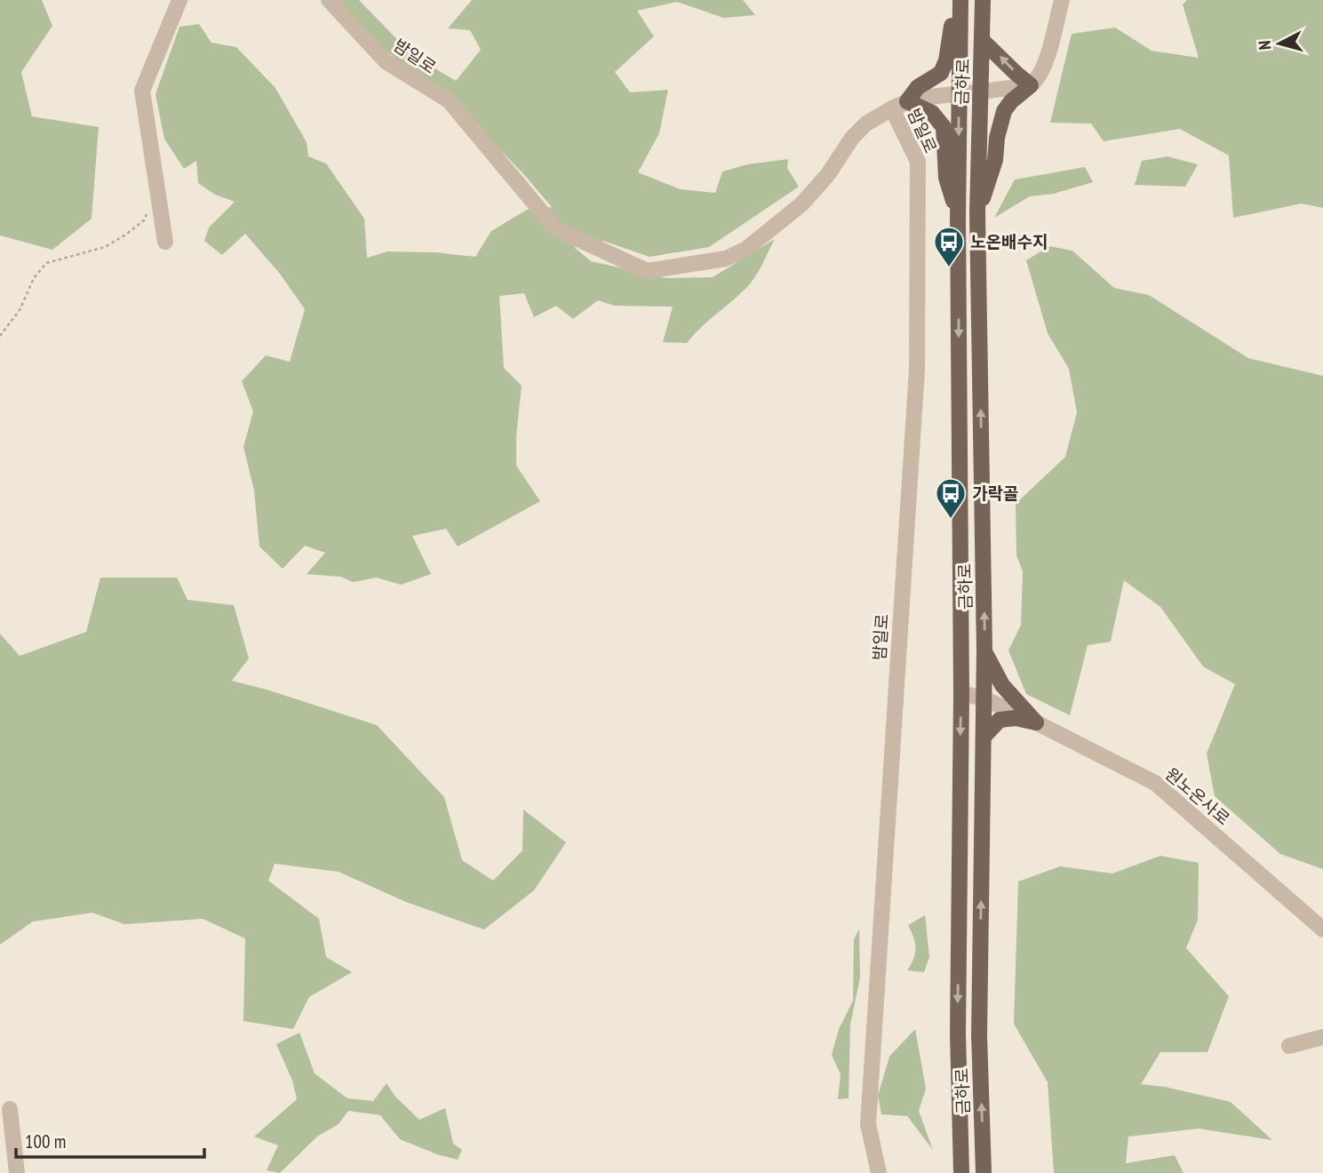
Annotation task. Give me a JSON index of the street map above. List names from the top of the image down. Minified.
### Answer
{"streets":{"main road":["금하로"],"street":["밤일로","원노온사로"]},"crossings":[["밤일로","금하로"],["금하로","원노온사로"]],"places":{"bus stop":["노온배수지","가락골"]},"scale_bar":"100 m","north":"left"}
